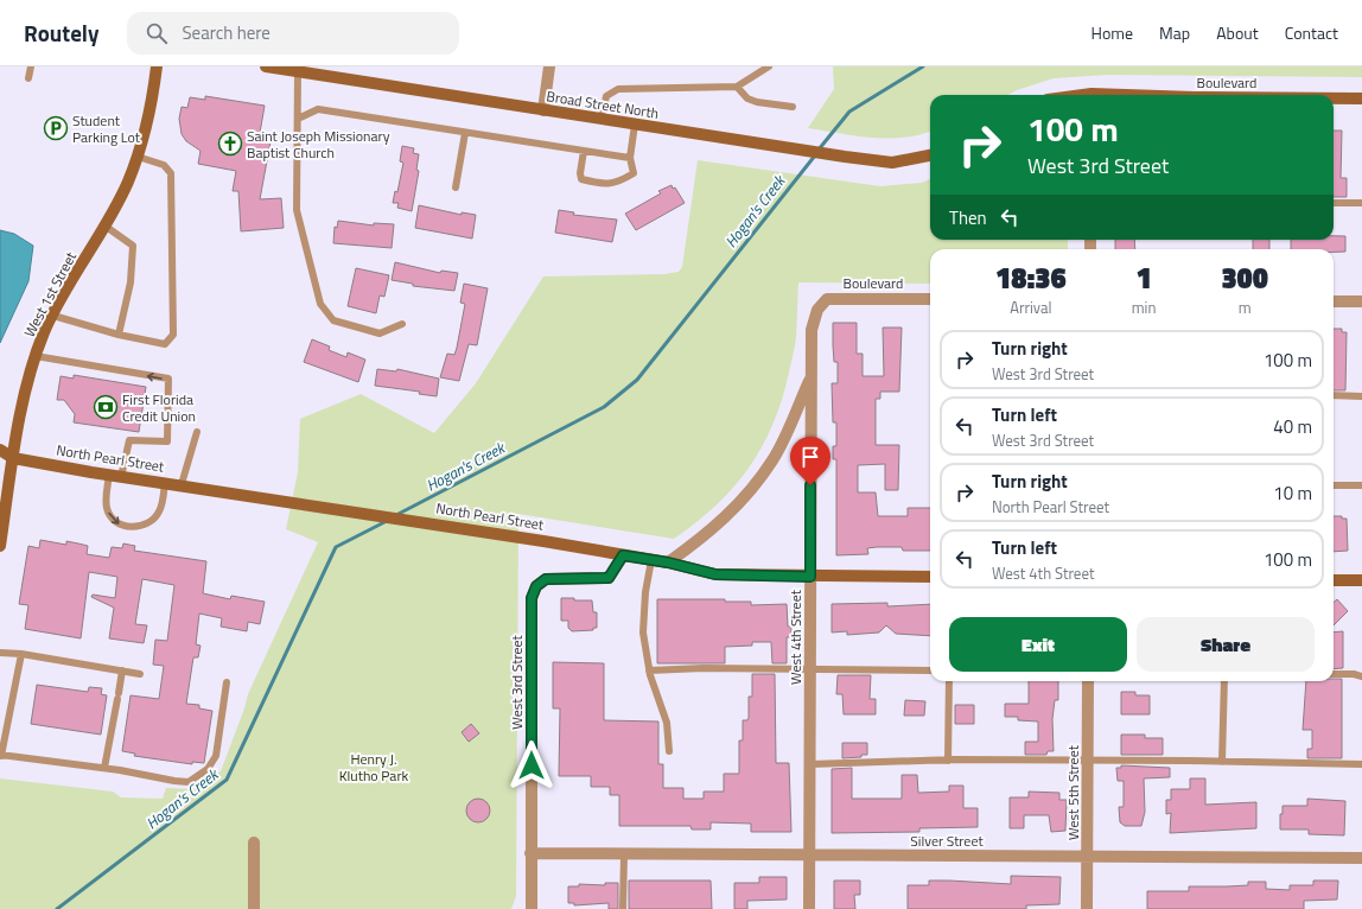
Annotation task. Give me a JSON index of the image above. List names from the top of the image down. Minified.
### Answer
{"streets":{"street":["Boulevard","Broad Street North","West 1st Street","North Pearl Street","West 4th Street","West 3rd Street","West 5th Street","Silver Street"]},"crossings":[["Boulevard","West 4th Street"],["West 1st Street","North Pearl Street"],["North Pearl Street","West 4th Street"],["North Pearl Street","West 3rd Street"],["West 4th Street","Silver Street"],["West 3rd Street","Silver Street"],["West 5th Street","Silver Street"]],"water":["Hogan's Creek"],"parks":["Henry J. Klutho Park"],"places":{"parking":["Student Parking Lot"],"church":["Saint Joseph Missionary Baptist Church"],"bank":["First Florida Credit Union"]},"page":{"header":"Routely","search":"Search here","nav":["Home","Map","About","Contact"],"turn":["100 m","West 3rd Street"],"then":"Then","eta":["18:36","Arrival","1","min","300","m"],"list":[{"name":"Turn right","note":"West 3rd Street","value":"100 m"},{"name":"Turn left","note":"West 3rd Street","value":"40 m"},{"name":"Turn right","note":"North Pearl Street","value":"10 m"},{"name":"Turn left","note":"West 4th Street","value":"100 m"}],"buttons":["Exit","Share"]}}
